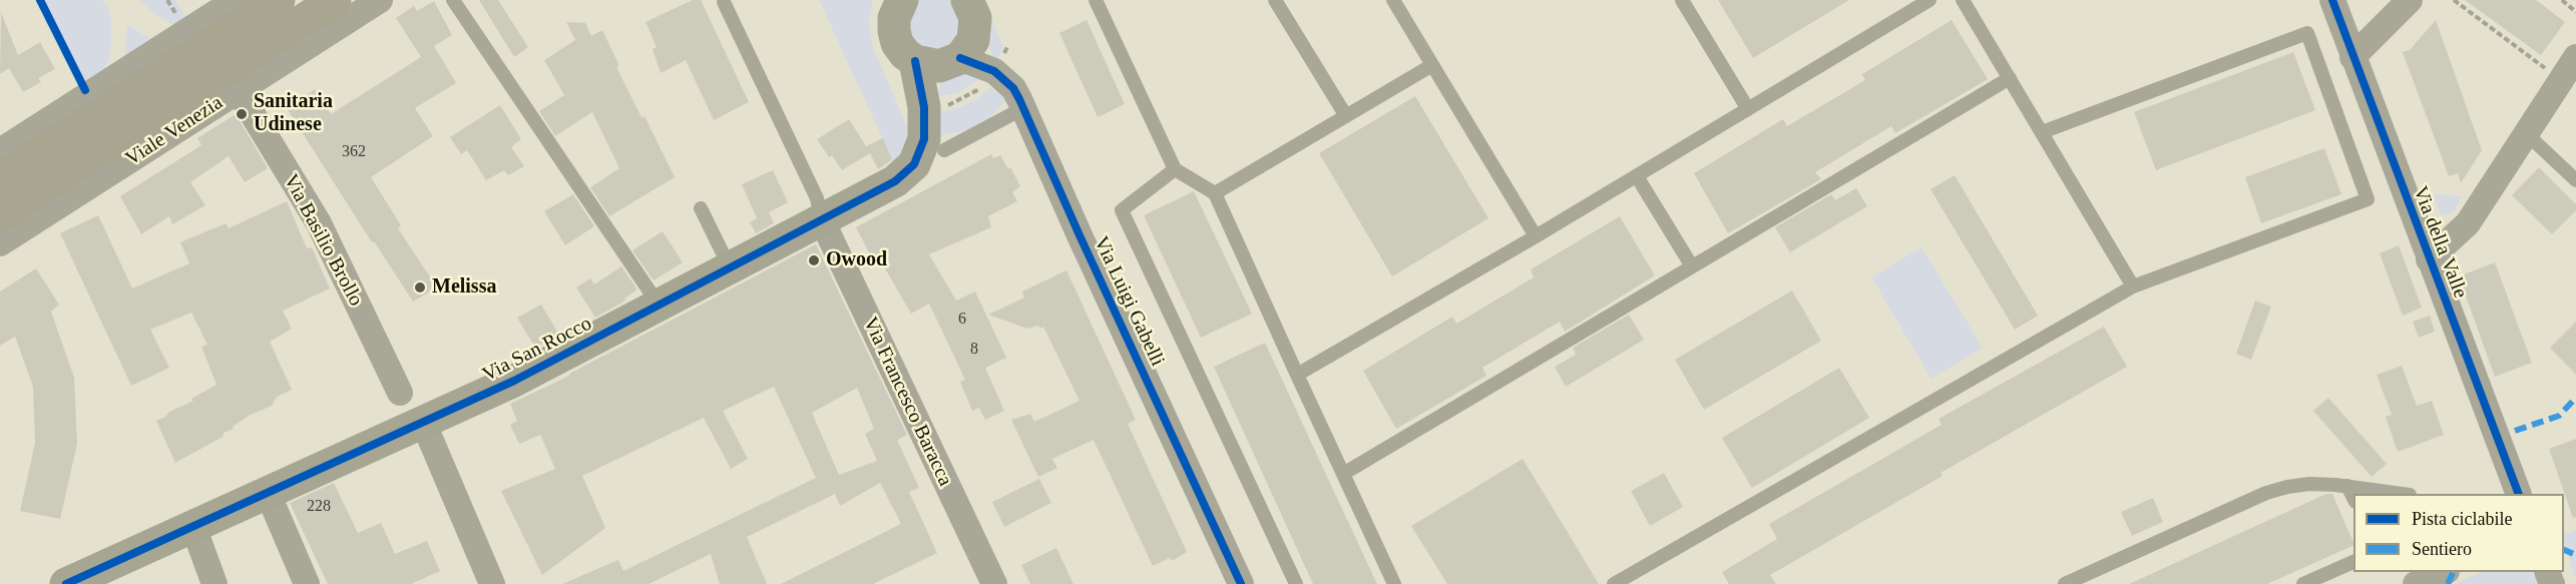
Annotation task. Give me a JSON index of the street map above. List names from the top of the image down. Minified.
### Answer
{"streets":{"main road":["Viale Venezia"],"street":["Via Basilio Brollo","Via della Valle","Via Luigi Gabelli","Via San Rocco","Via Francesco Baracca"]},"crossings":[["Viale Venezia","Via Basilio Brollo"],["Via Luigi Gabelli","Via San Rocco"],["Via San Rocco","Via Francesco Baracca"]],"places":["Sanitaria Udinese","Owood","Melissa"],"house_numbers":["362","6","8","228"],"legend":["Pista ciclabile","Sentiero"]}
